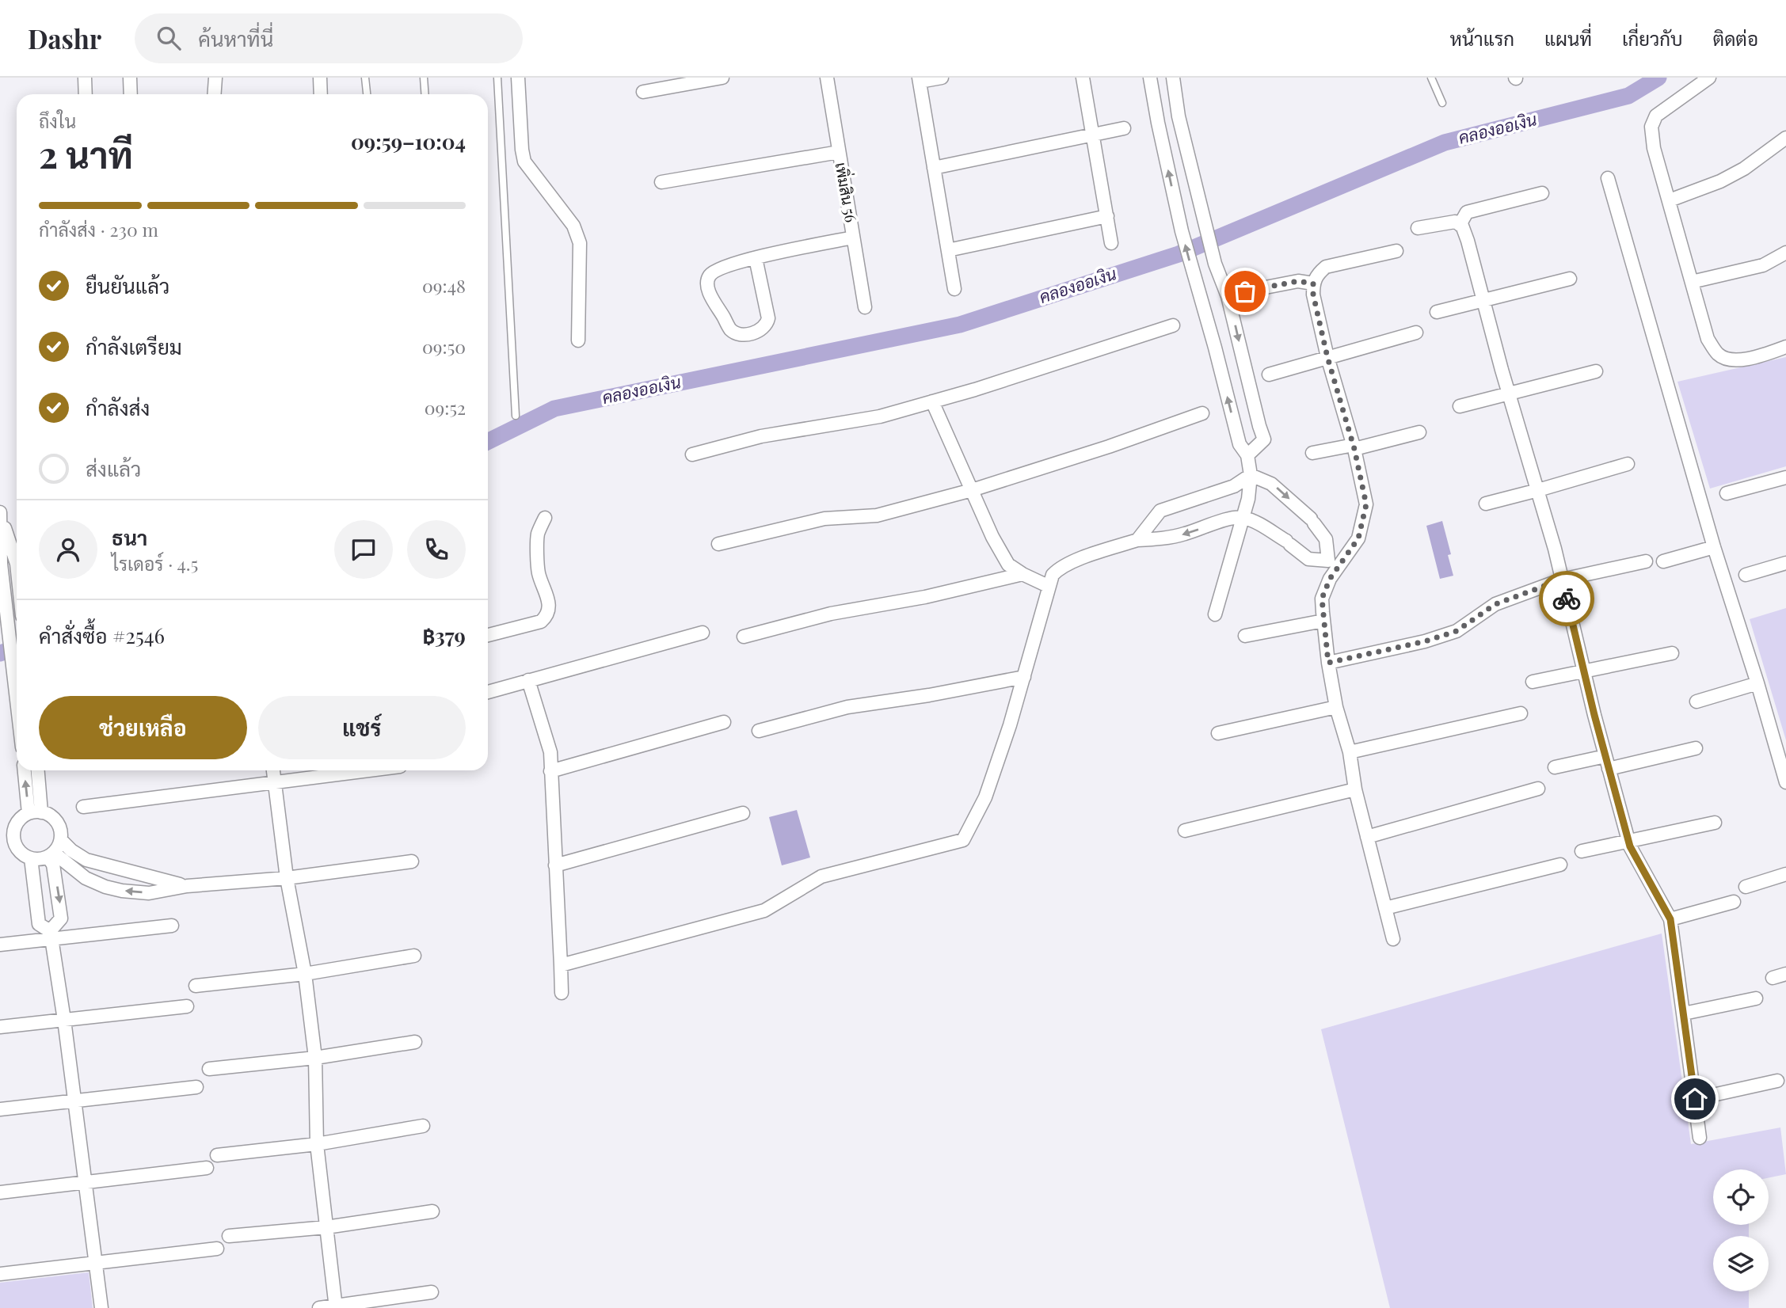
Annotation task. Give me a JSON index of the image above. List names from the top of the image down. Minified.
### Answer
{"streets":{"street":["เพิ่มสิน 56"]},"water":["คลองออเงิน"],"page":{"header":"Dashr","search":"ค้นหาที่นี่","nav":["หน้าแรก","แผนที่","เกี่ยวกับ","ติดต่อ"],"heading":["2 นาที","ถึงใน","09:59–10:04"],"panel":["ธนา","ไรเดอร์ · 4.5","คำสั่งซื้อ #2546","฿379"],"bar":"กำลังส่ง · 230 m","list":[["ยืนยันแล้ว","09:48"],["กำลังเตรียม","09:50"],["กำลังส่ง","09:52"],"ส่งแล้ว"],"buttons":["ช่วยเหลือ","แชร์"]}}
